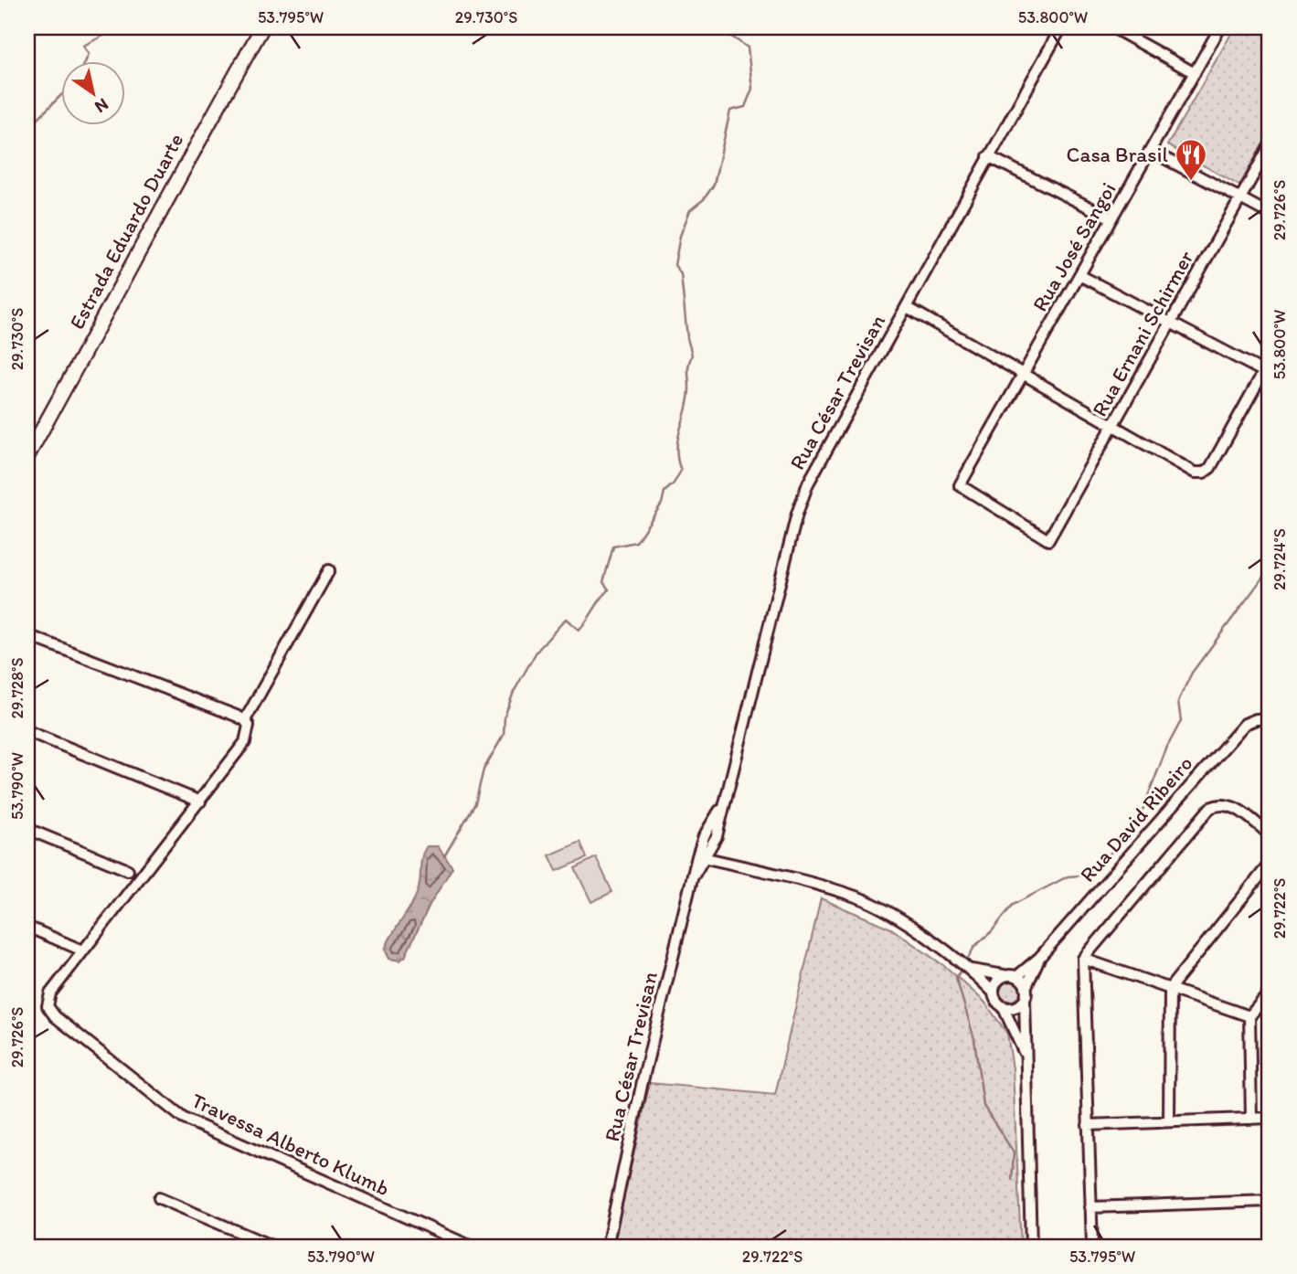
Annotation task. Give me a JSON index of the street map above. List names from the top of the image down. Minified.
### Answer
{"streets":{"street":["Estrada Eduardo Duarte","Rua José Sangoi","Rua Ernani Schirmer","Rua César Trevisan","Rua David Ribeiro","Travessa Alberto Klumb"]},"crossings":[["Rua José Sangoi","Rua Ernani Schirmer"]],"places":{"restaurant":["Casa Brasil"]},"north":"bottom right","coordinates":["53.795°W","29.730°S","53.800°W","29.726°S","29.724°S","29.728°S","53.790°W","29.722°S"]}
